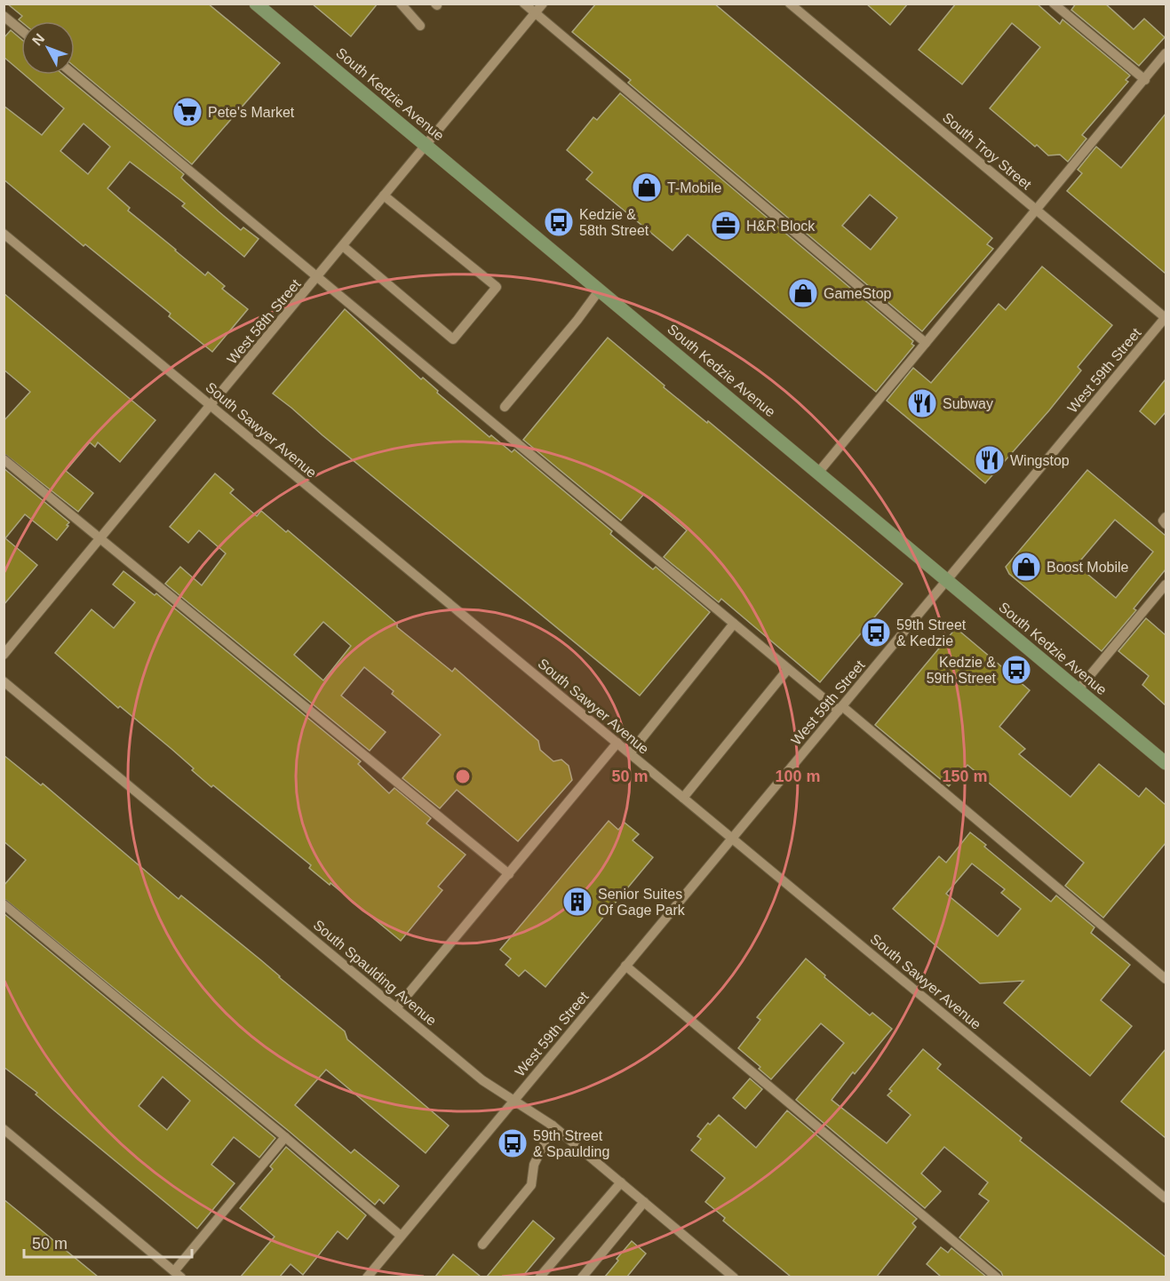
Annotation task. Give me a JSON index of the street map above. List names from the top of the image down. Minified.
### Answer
{"streets":{"main road":["South Kedzie Avenue"],"street":["South Troy Street","West 58th Street","West 59th Street","South Sawyer Avenue","South Spaulding Avenue"]},"crossings":[["South Kedzie Avenue","West 58th Street"],["South Kedzie Avenue","West 59th Street"],["South Troy Street","West 59th Street"],["West 58th Street","South Sawyer Avenue"],["West 59th Street","South Sawyer Avenue"],["West 59th Street","South Spaulding Avenue"]],"places":{"supermarket":["Pete's Market"],"shop":["T-Mobile","GameStop","Boost Mobile"],"bus stop":["Kedzie & 58th Street","59th Street & Kedzie","Kedzie & 59th Street","59th Street & Spaulding"],"office":["H&R Block"],"restaurant":["Subway","Wingstop"],"building":["Senior Suites Of Gage Park"]},"scale_bar":"50 m","north":"top left","rings":["50 m","100 m","150 m"]}
